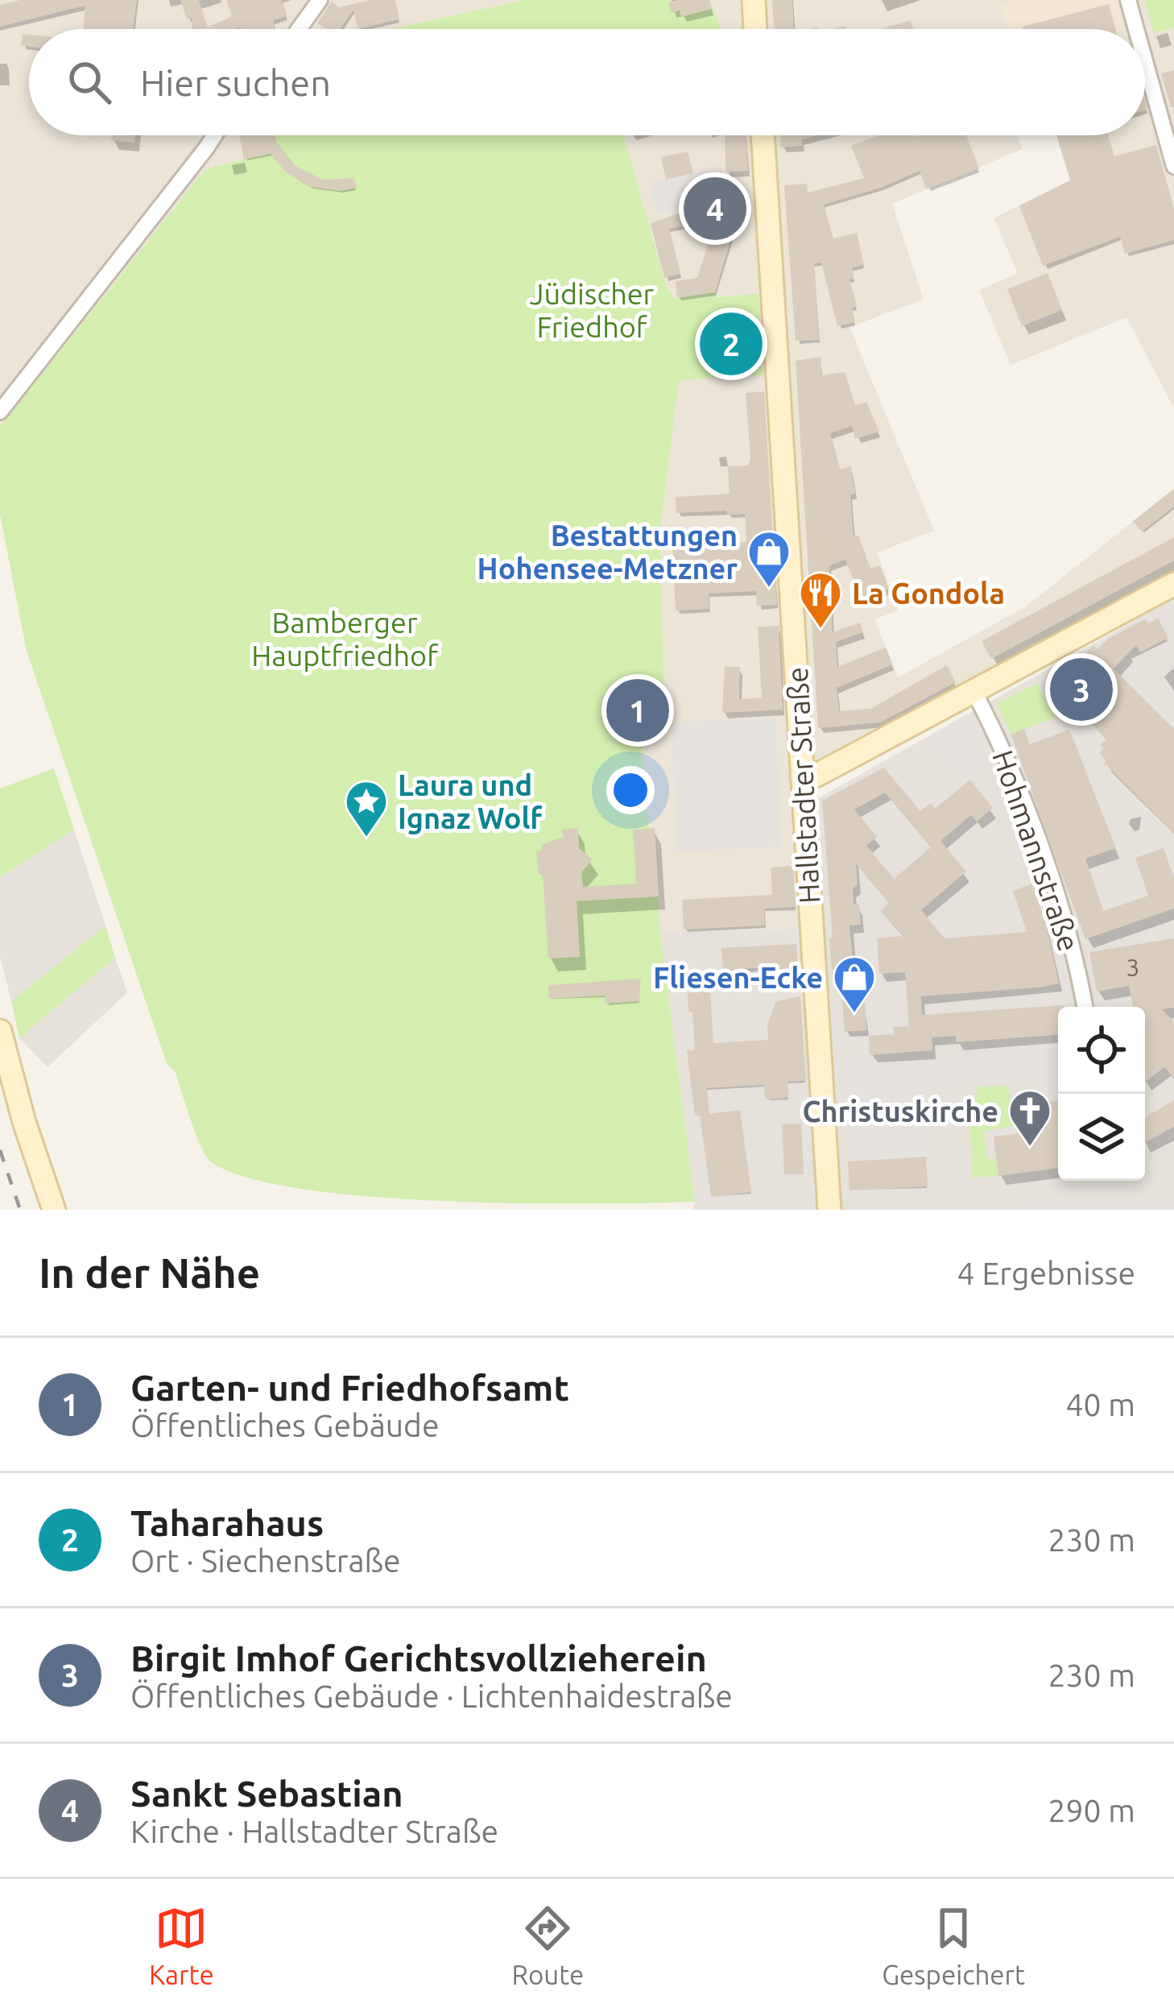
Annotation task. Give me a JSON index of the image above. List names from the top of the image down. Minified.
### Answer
{"streets":{"main road":["Hallstadter Straße"],"street":["Hohmannstraße"]},"parks":["Jüdischer Friedhof","Bamberger Hauptfriedhof"],"places":{"shop":["Bestattungen Hohensee-Metzner","Fliesen-Ecke"],"restaurant":["La Gondola"],"place":["Laura und Ignaz Wolf"],"church":["Christuskirche"]},"house_numbers":["3"],"page":{"search":"Hier suchen","pins":["4","2","3","1"],"heading":["In der Nähe","4 Ergebnisse"],"list":[{"mark":"1","name":"Garten- und Friedhofsamt","note":"Öffentliches Gebäude","value":"40 m"},{"mark":"2","name":"Taharahaus","note":"Ort · Siechenstraße","value":"230 m"},{"mark":"3","name":"Birgit Imhof Gerichtsvollzieherein","note":"Öffentliches Gebäude · Lichtenhaidestraße","value":"230 m"},{"mark":"4","name":"Sankt Sebastian","note":"Kirche · Hallstadter Straße","value":"290 m"}],"nav":["Karte","Route","Gespeichert"]}}
